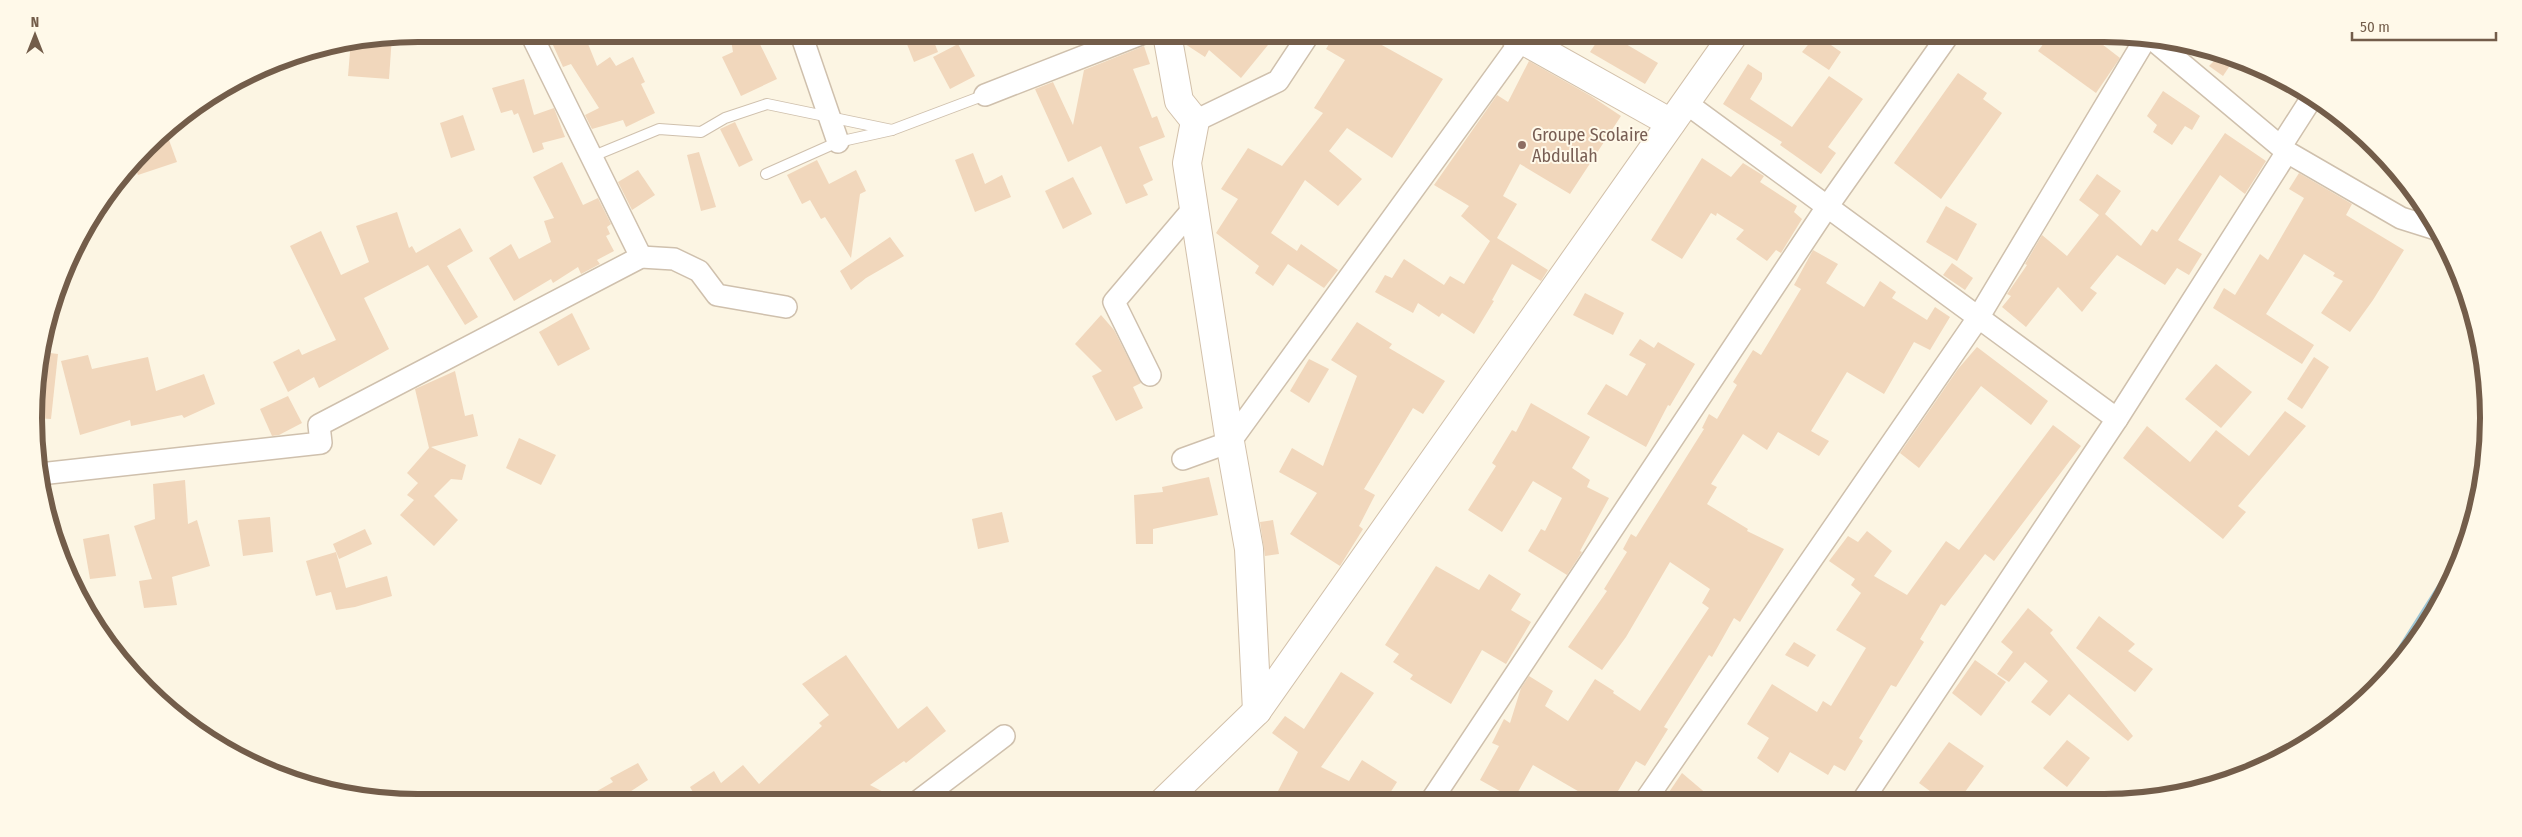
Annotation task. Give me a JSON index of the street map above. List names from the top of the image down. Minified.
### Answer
{"places":["Groupe Scolaire Abdullah"],"scale_bar":"50 m","north":"top"}
